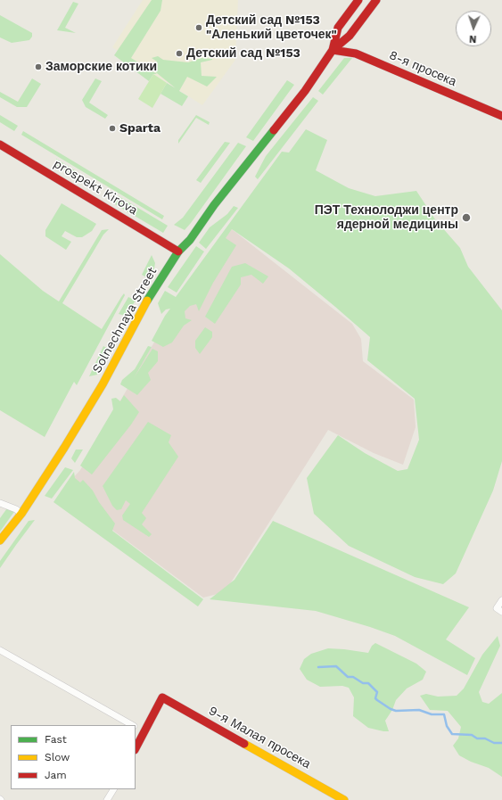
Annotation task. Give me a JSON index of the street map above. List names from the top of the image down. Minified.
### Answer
{"streets":{"main road":["8-я просека","prospekt Kirova","Solnechnaya Street","9-я Малая просека"]},"crossings":[["8-я просека","Solnechnaya Street"],["prospekt Kirova","Solnechnaya Street"]],"places":["Детский сад №153 \"Аленький цветочек\"","Детский сад №153","Заморские котики","Sparta","ПЭТ Технолоджи центр ядерной медицины"],"legend":["Fast","Slow","Jam"],"north":"bottom"}
